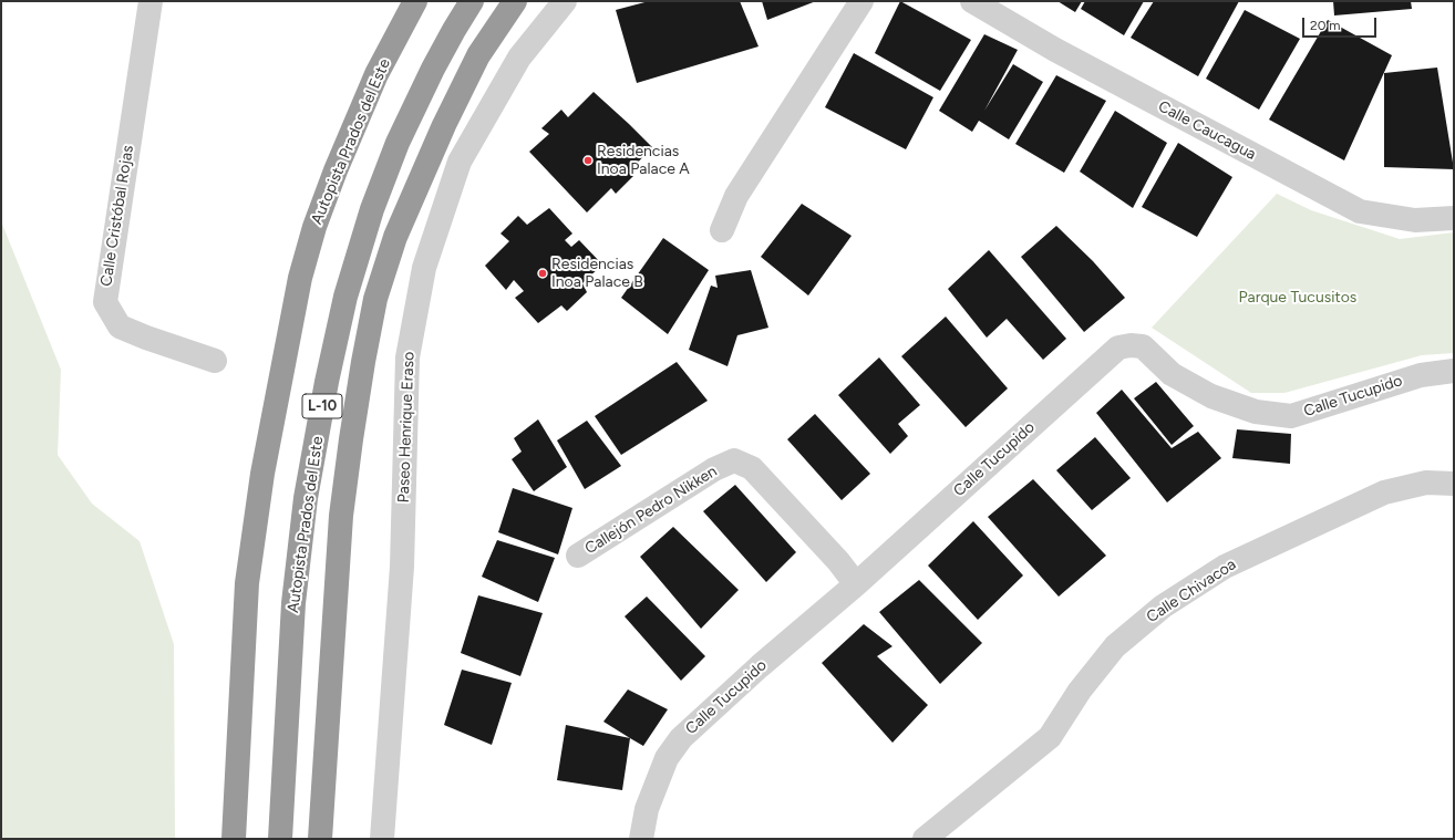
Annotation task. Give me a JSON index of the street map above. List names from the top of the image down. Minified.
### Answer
{"streets":{"highway":["Autopista Prados del Este","L-10"],"street":["Calle Caucagua","Calle Cristóbal Rojas","Calle Tucupido","Paseo Henrique Eraso","Callejón Pedro Nikken","Calle Chivacoa"]},"crossings":[["Calle Tucupido","Callejón Pedro Nikken"]],"parks":["Parque Tucusitos"],"places":["Residencias Inoa Palace A","Residencias Inoa Palace B"],"scale_bar":"20 m"}
